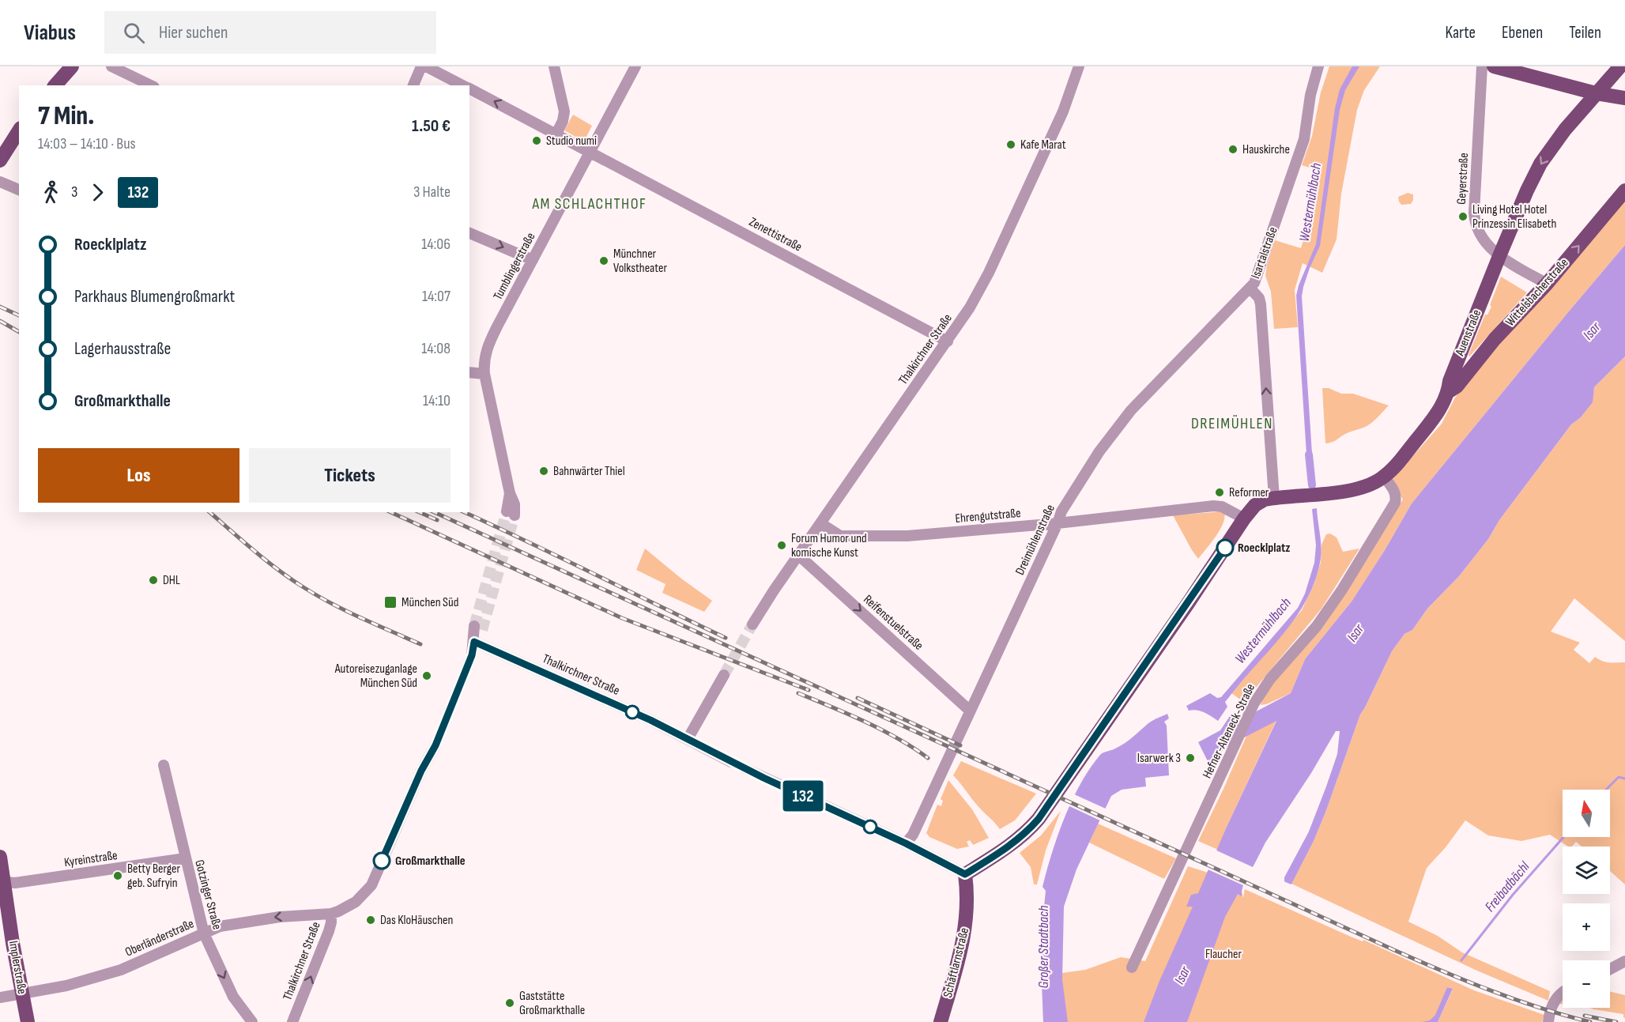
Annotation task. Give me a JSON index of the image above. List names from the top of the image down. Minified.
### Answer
{"streets":{"main road":["Wittelsbacherstraße","Auenstraße","Schäftlarnstraße","Implerstraße"],"street":["Geyerstraße","Zenettistraße","Isartalstraße","Tumblingerstraße","Thalkirchner Straße","Ehrengutstraße","Dreimühlenstraße","Reifenstuelstraße","Hefner-Alteneck-Straße","Kyreinstraße","Gotzinger Straße","Oberländerstraße"]},"crossings":[["Geyerstraße","Wittelsbacherstraße"],["Geyerstraße","Auenstraße"],["Zenettistraße","Tumblingerstraße"],["Zenettistraße","Thalkirchner Straße"],["Isartalstraße","Auenstraße"],["Isartalstraße","Dreimühlenstraße"],["Wittelsbacherstraße","Auenstraße"],["Auenstraße","Ehrengutstraße"],["Auenstraße","Hefner-Alteneck-Straße"],["Thalkirchner Straße","Ehrengutstraße"],["Thalkirchner Straße","Reifenstuelstraße"],["Thalkirchner Straße","Oberländerstraße"],["Ehrengutstraße","Dreimühlenstraße"],["Dreimühlenstraße","Reifenstuelstraße"],["Kyreinstraße","Gotzinger Straße"],["Kyreinstraße","Implerstraße"],["Gotzinger Straße","Oberländerstraße"],["Oberländerstraße","Implerstraße"]],"one_way":["Isartalstraße","Wittelsbacherstraße","Reifenstuelstraße","Gotzinger Straße","Oberländerstraße"],"districts":["AM SCHLACHTHOF","DREIMÜHLEN"],"water":["Westermühlbach","Isar","Freibadbächl","Großer Stadtbach"],"parks":["Flaucher"],"places":{"other":["Studio numi","Kafe Marat","Hauskirche","Living Hotel Hotel Prinzessin Elisabeth","Münchner Volkstheater","Bahnwärter Thiel","Reformer","Forum Humor und komische Kunst","Roecklplatz","DHL","Autoreisezuganlage München Süd","Isarwerk 3","Großmarkthalle","Betty Berger geb. Sufryin","Das KloHäuschen","Gaststätte Großmarkthalle"],"transit":["München Süd"]},"lines":["bus line 132"],"north":"top","page":{"header":"Viabus","search":"Hier suchen","nav":["Karte","Ebenen","Teilen"],"on_map":"132","heading":["7 Min.","14:03 – 14:10 · Bus","1.50 €"],"legs":["3","132","3 Halte"],"list":[{"name":"Roecklplatz","value":"14:06"},{"name":"Parkhaus Blumengroßmarkt","value":"14:07"},{"name":"Lagerhausstraße","value":"14:08"},{"name":"Großmarkthalle","value":"14:10"}],"buttons":["Los","Tickets"],"map_buttons":["+","−"]}}
